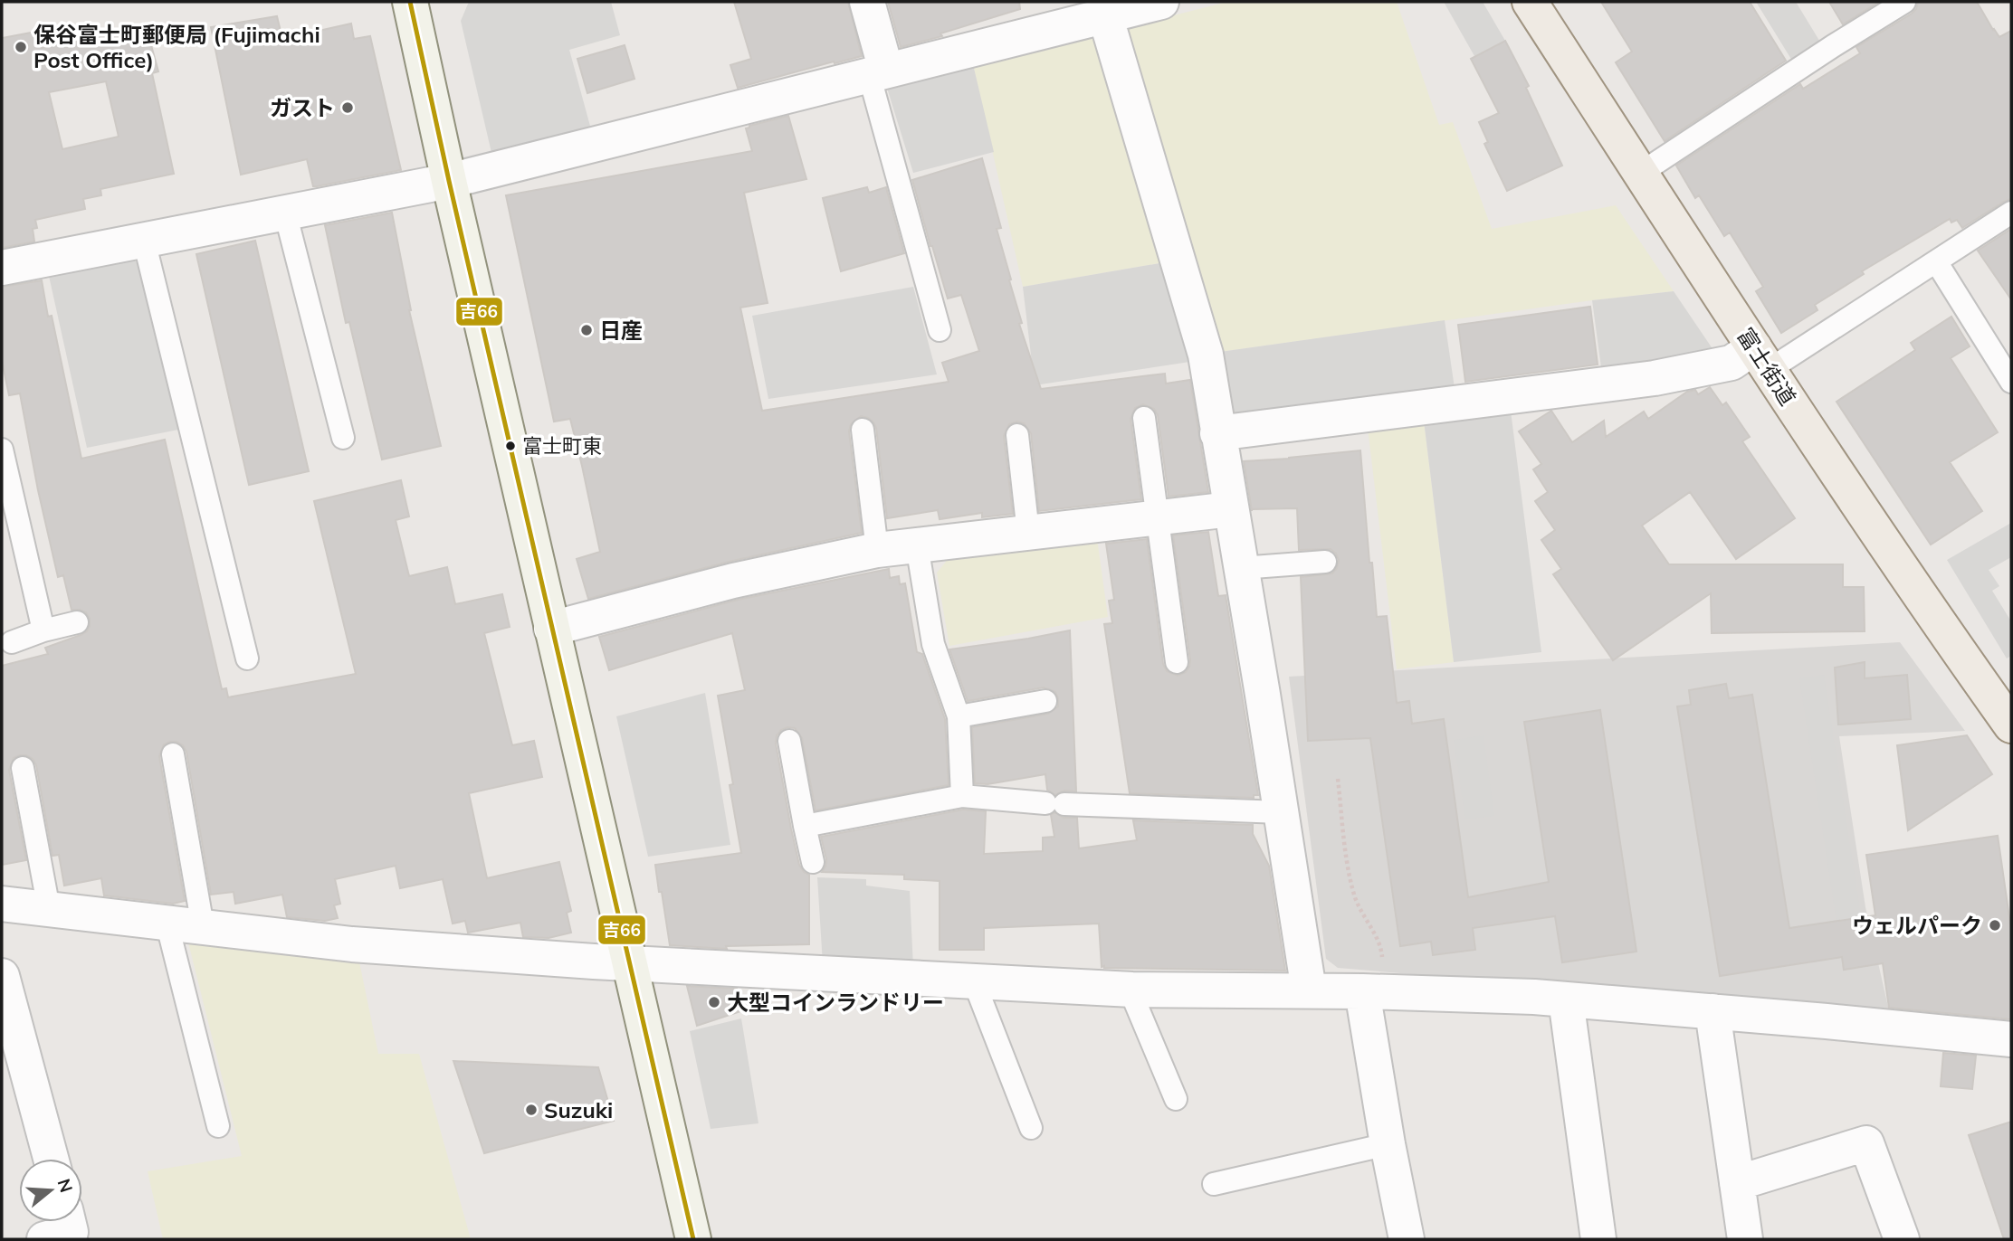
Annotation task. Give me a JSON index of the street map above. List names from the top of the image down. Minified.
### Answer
{"streets":{"main road":["富士街道"]},"places":["保谷富士町郵便局 (Fujimachi Post Office)","ガスト","日産","富士町東","ウェルパーク","大型コインランドリー","Suzuki"],"lines":["transit line 吉66"],"north":"right"}
